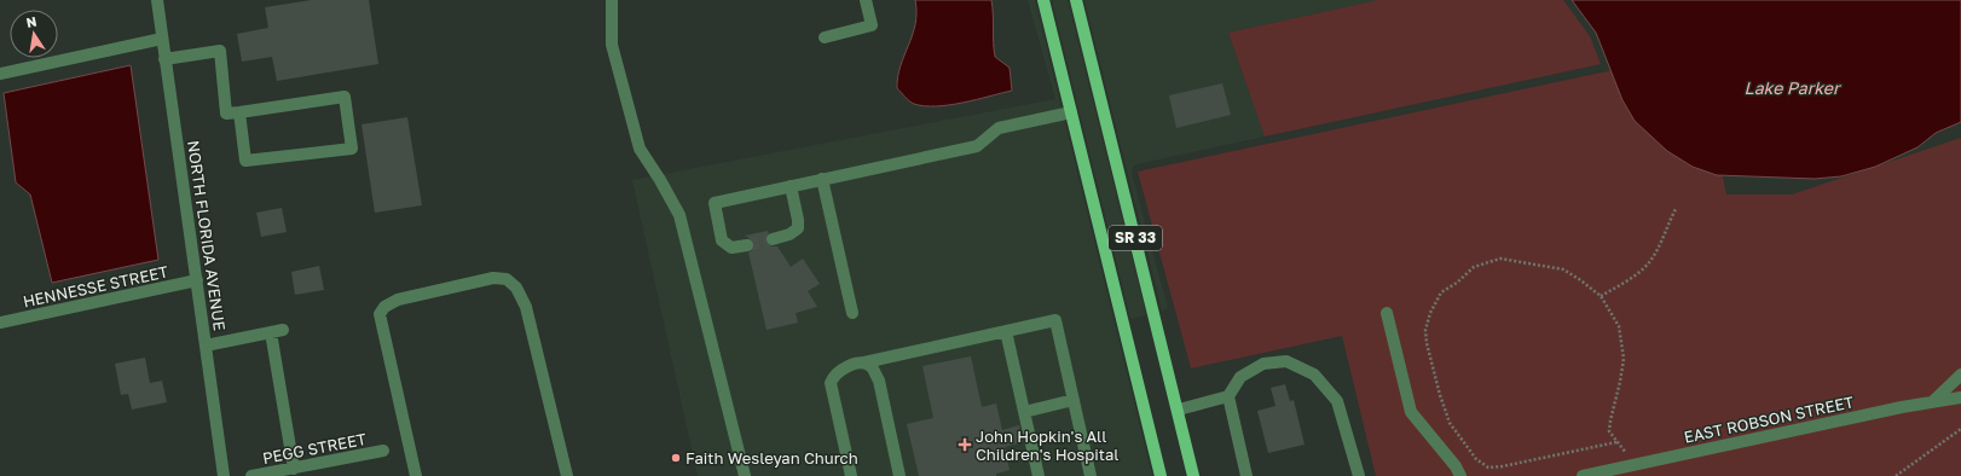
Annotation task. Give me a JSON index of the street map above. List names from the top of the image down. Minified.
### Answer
{"streets":{"main road":["SR 33"],"street":["NORTH FLORIDA AVENUE","HENNESSE STREET","EAST ROBSON STREET","PEGG STREET"]},"crossings":[["NORTH FLORIDA AVENUE","HENNESSE STREET"]],"water":["Lake Parker"],"places":{"health":["John Hopkin's All Children's Hospital"],"other":["Faith Wesleyan Church"]},"north":"top"}
